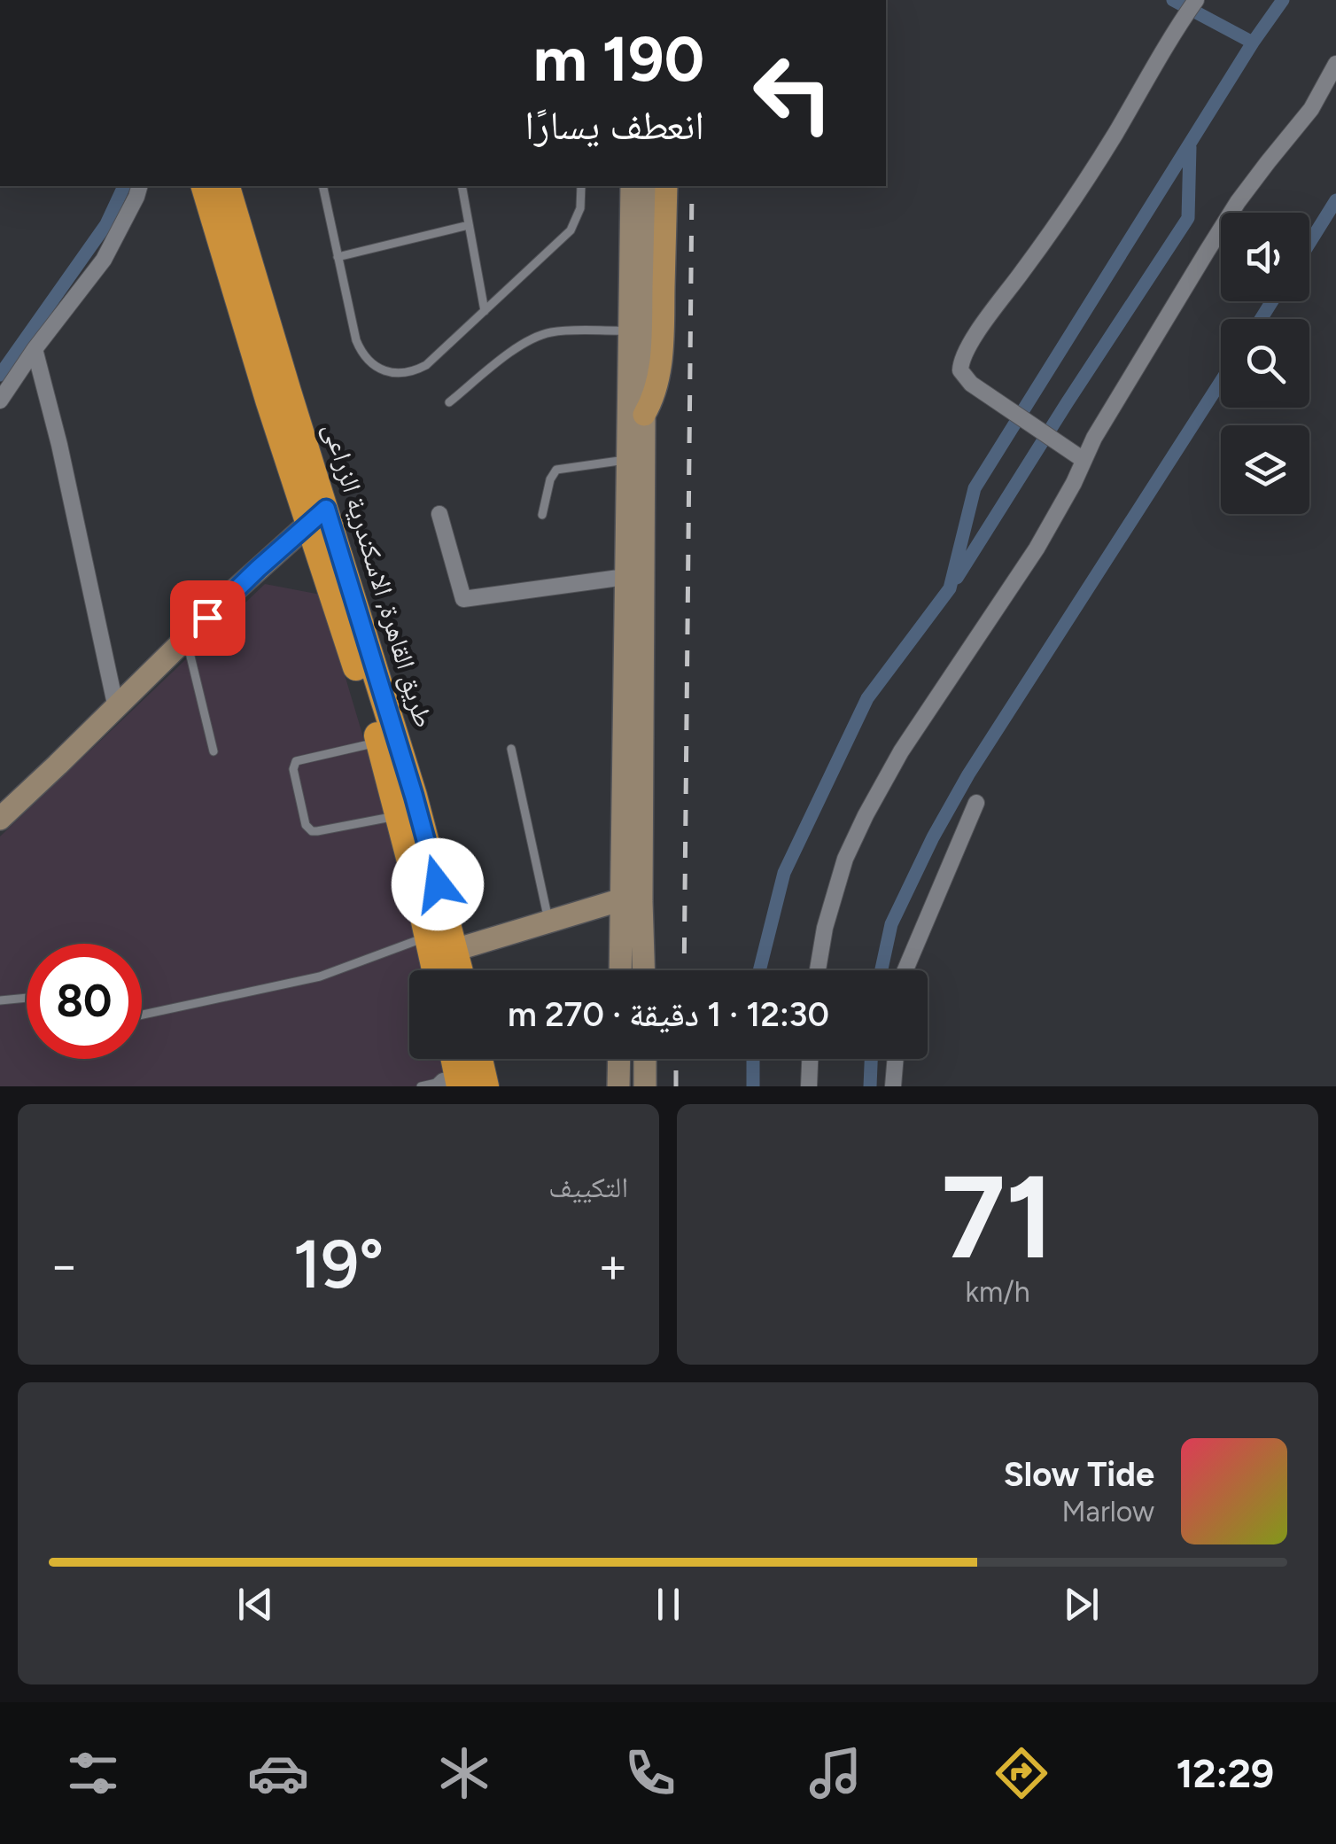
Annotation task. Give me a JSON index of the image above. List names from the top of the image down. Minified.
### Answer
{"streets":{"highway":["طريق القاهرة, الاسكندرية الزراعى"]},"page":{"turn":["190 m","انعطف يسارًا"],"limit":"80","trip":"12:30 · 1 دقيقة · 270 m","tile":[["71","km/h"],"التكييف"],"heat":["−","19°","+"],"song":["Slow Tide","Marlow"],"tabs":"12:29"}}
